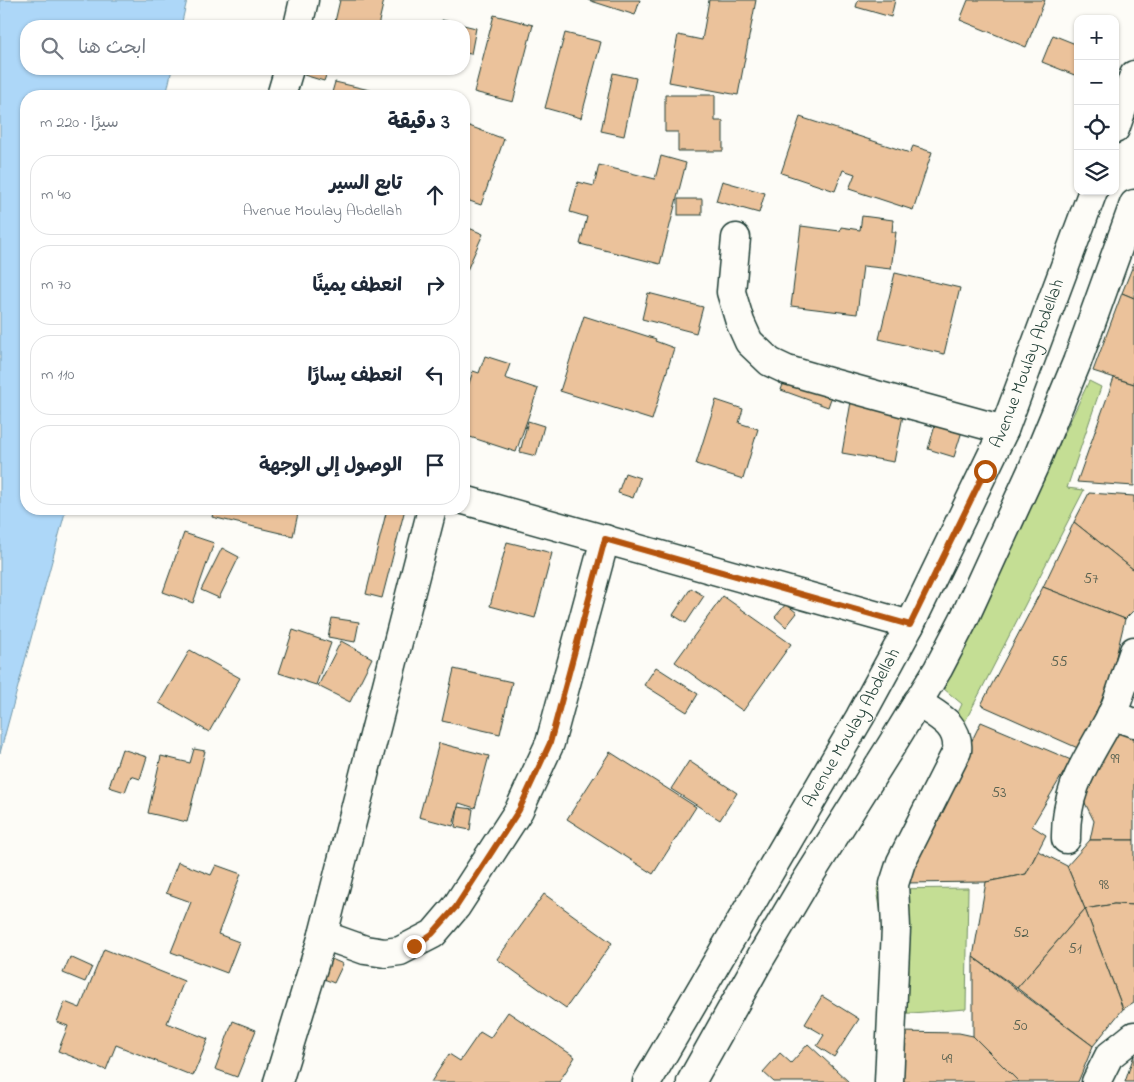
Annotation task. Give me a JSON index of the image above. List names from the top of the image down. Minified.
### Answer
{"streets":{"street":["Avenue Moulay Abdellah"]},"house_numbers":["57","55","99","53","98","52","51","50","49"],"page":{"map_buttons":["+","−"],"search":"ابحث هنا","heading":["3 دقيقة","سيرًا · 220 m"],"list":[["تابع السير","Avenue Moulay Abdellah","40 m"],["انعطف يمينًا","70 m"],["انعطف يسارًا","110 m"],"الوصول إلى الوجهة"]}}
